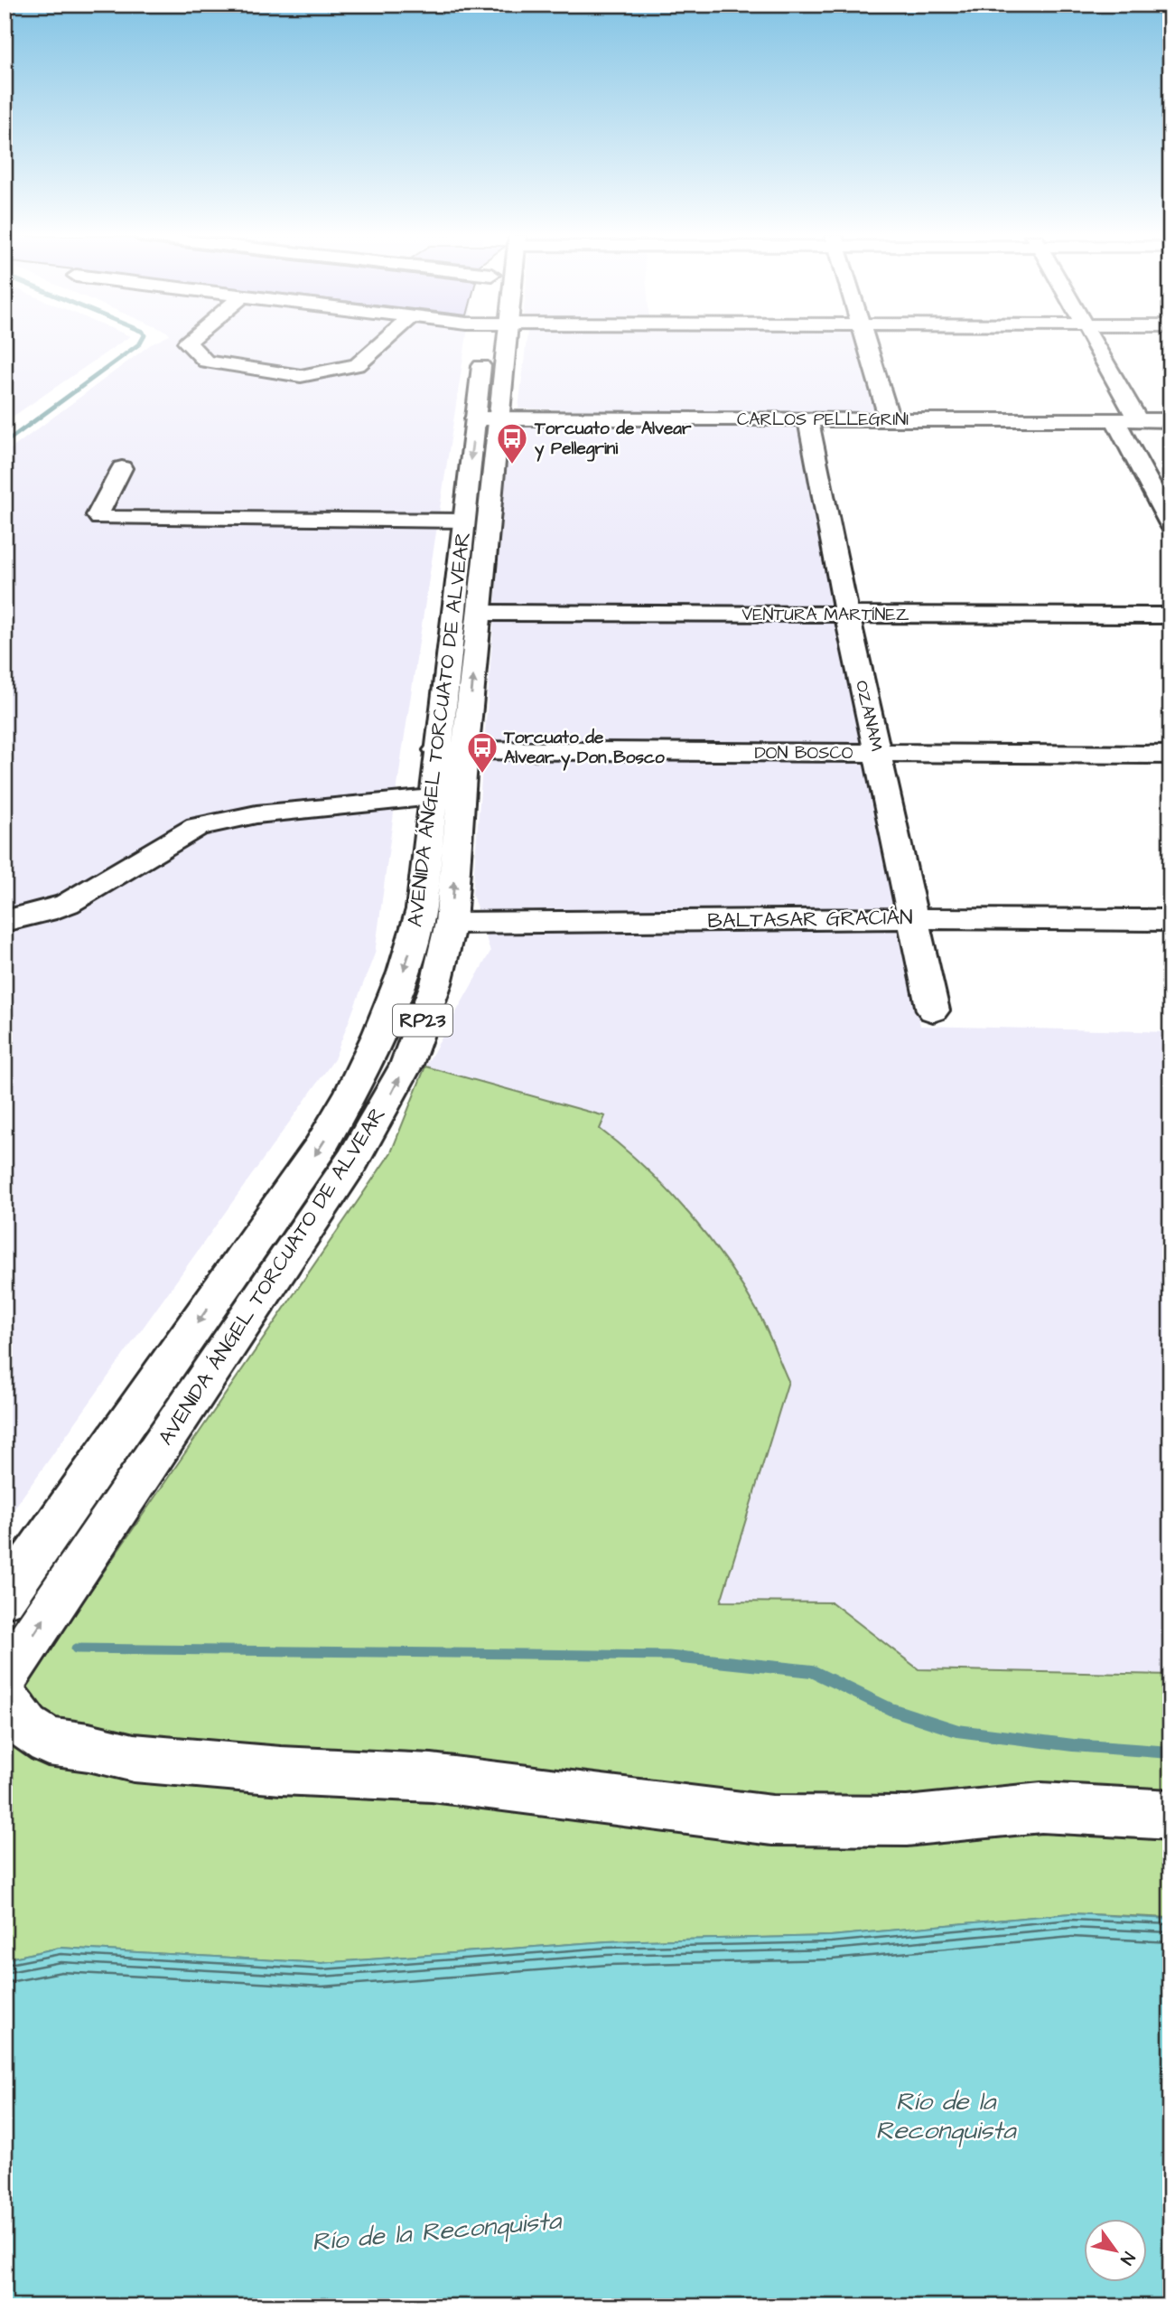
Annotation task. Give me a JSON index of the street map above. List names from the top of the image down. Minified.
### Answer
{"streets":{"street":["CARLOS PELLEGRINI","VENTURA MARTÍNEZ","OZANAM","AVENIDA ÁNGEL TORCUATO DE ALVEAR","DON BOSCO","BALTASAR GRACIÁN","RP23"]},"crossings":[["CARLOS PELLEGRINI","OZANAM"],["CARLOS PELLEGRINI","AVENIDA ÁNGEL TORCUATO DE ALVEAR"],["VENTURA MARTÍNEZ","OZANAM"],["VENTURA MARTÍNEZ","AVENIDA ÁNGEL TORCUATO DE ALVEAR"],["OZANAM","DON BOSCO"],["OZANAM","BALTASAR GRACIÁN"],["AVENIDA ÁNGEL TORCUATO DE ALVEAR","DON BOSCO"],["AVENIDA ÁNGEL TORCUATO DE ALVEAR","BALTASAR GRACIÁN"]],"water":["Río de la Reconquista"],"places":{"bus stop":["Torcuato de Alvear y Pellegrini","Torcuato de Alvear y Don Bosco"]},"north":"bottom right"}
